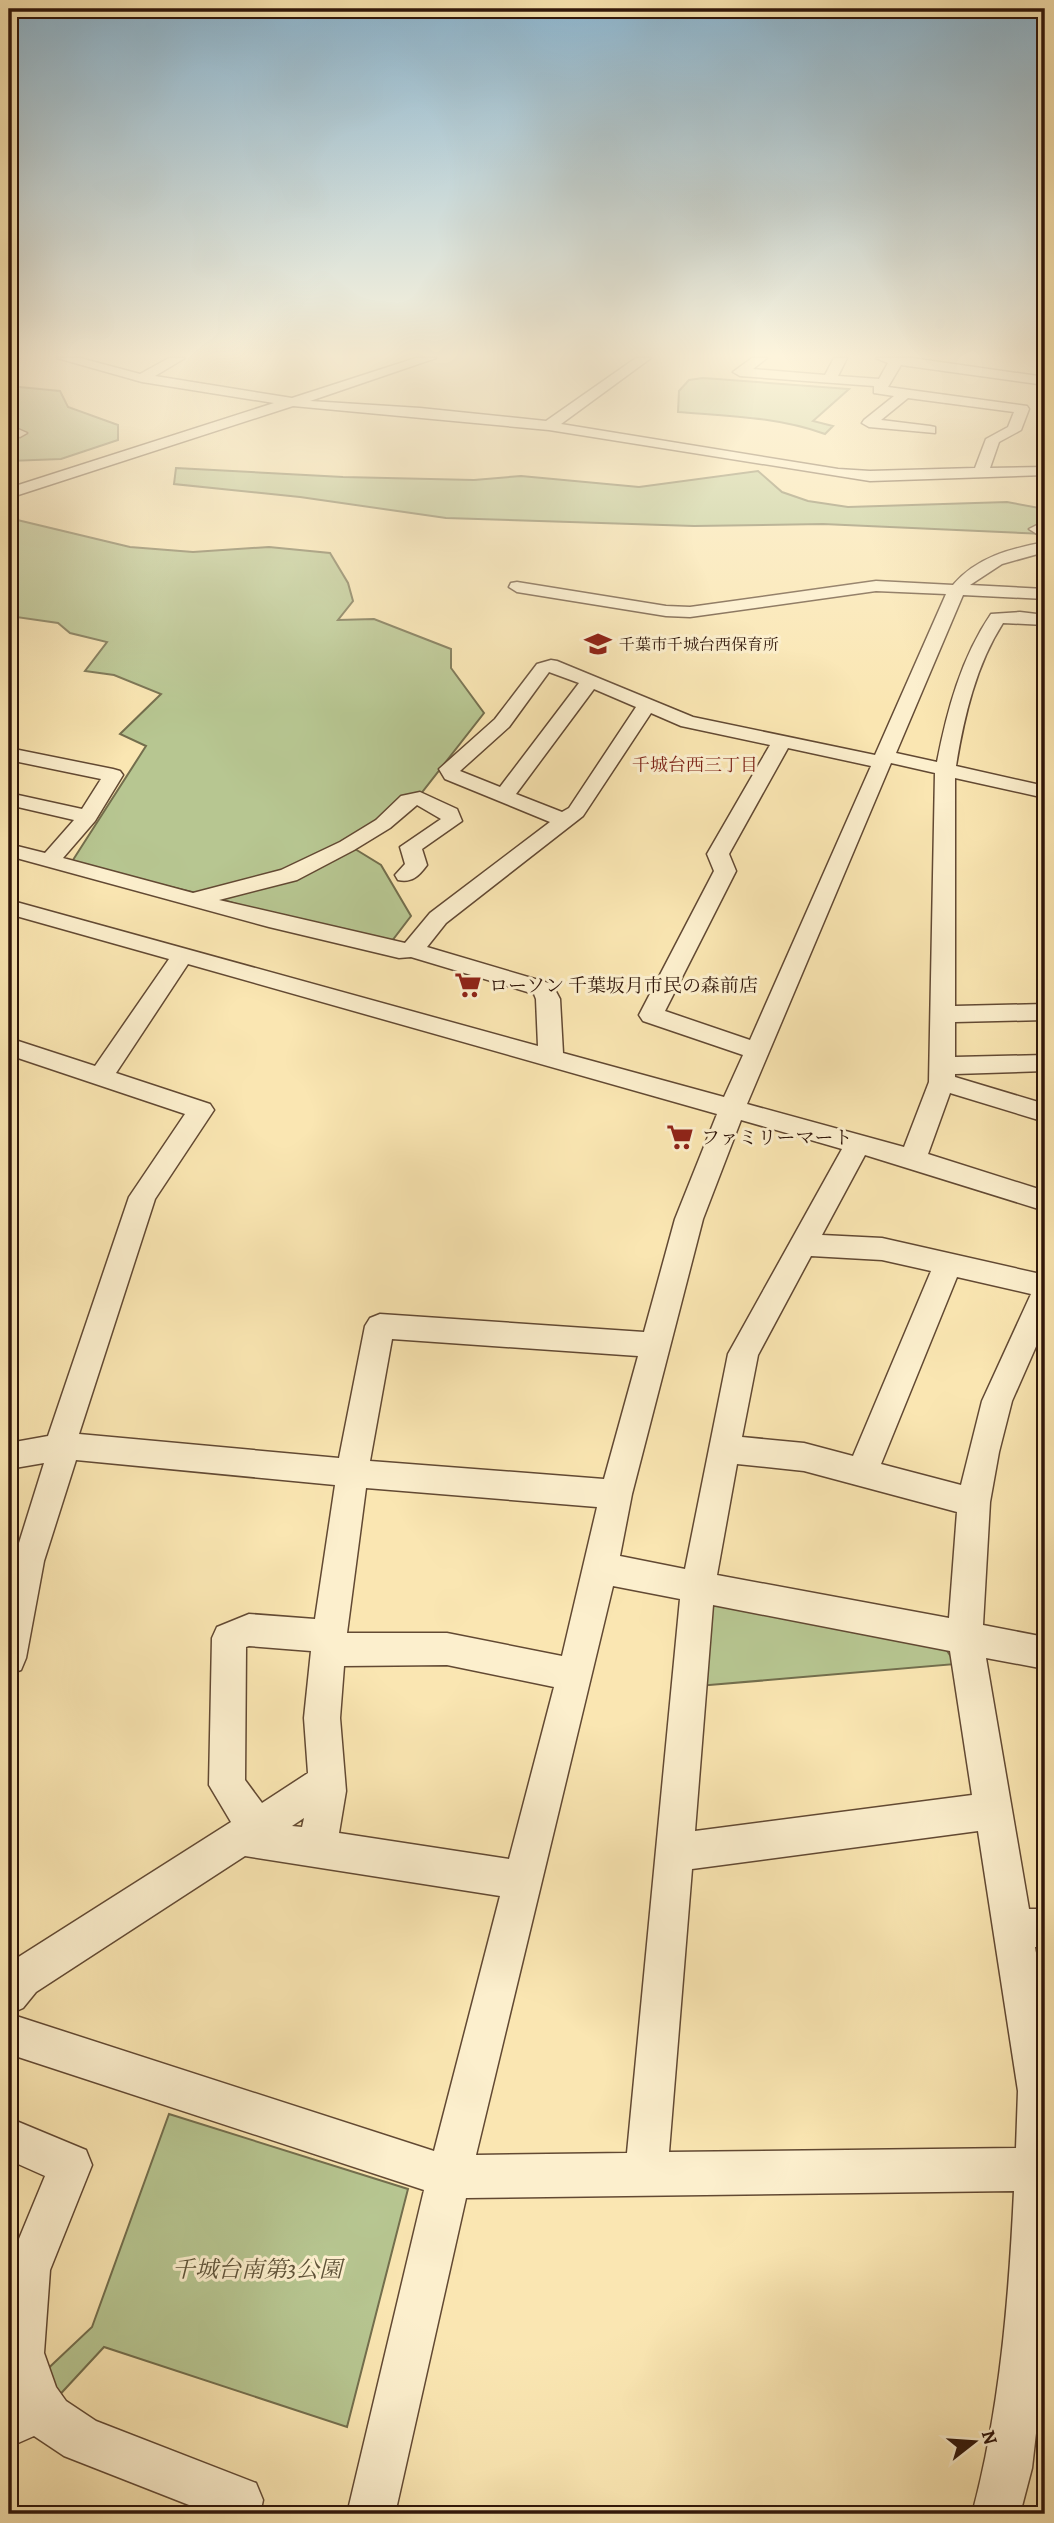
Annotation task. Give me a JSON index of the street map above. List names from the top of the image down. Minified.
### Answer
{"districts":["千城台西三丁目"],"parks":["千城台南第3公園"],"places":{"school or university":["千葉市千城台西保育所"],"supermarket":["ローソン 千葉坂月市民の森前店","ファミリーマート"]},"north":"right"}
